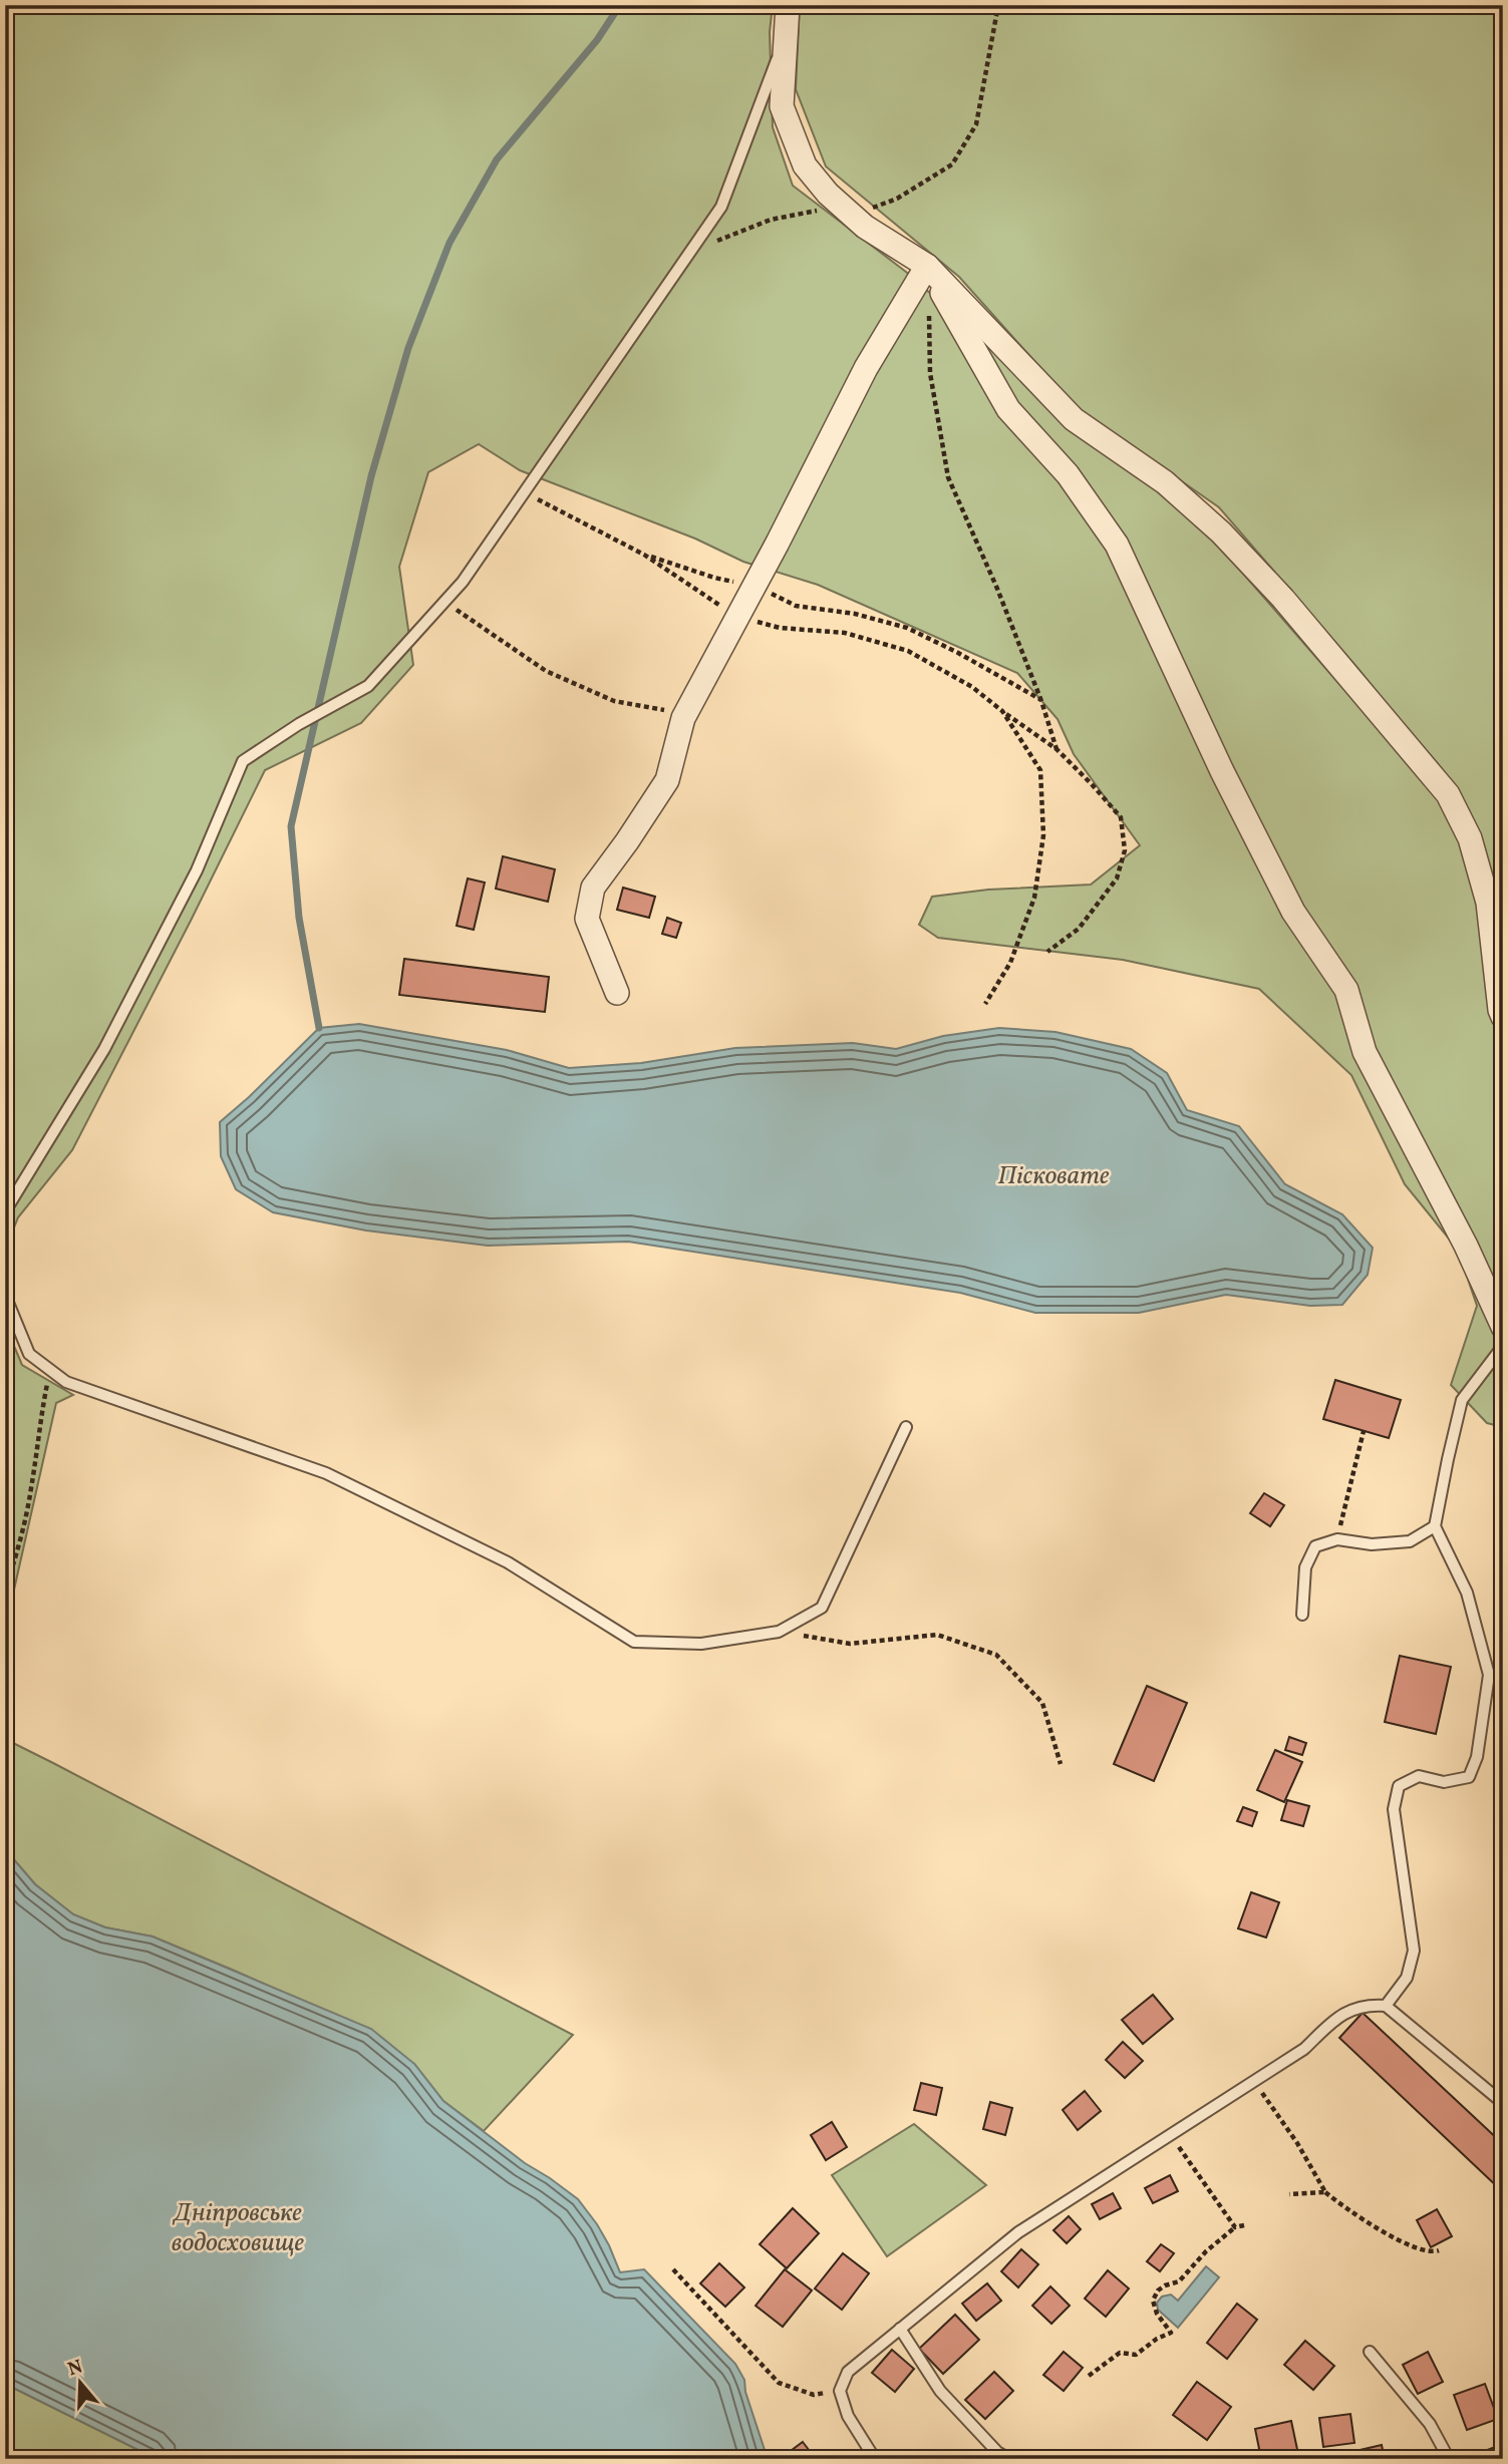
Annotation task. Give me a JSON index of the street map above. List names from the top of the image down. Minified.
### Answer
{"water":["Пісковате","Дніпровське водосховище"],"north":"top"}
